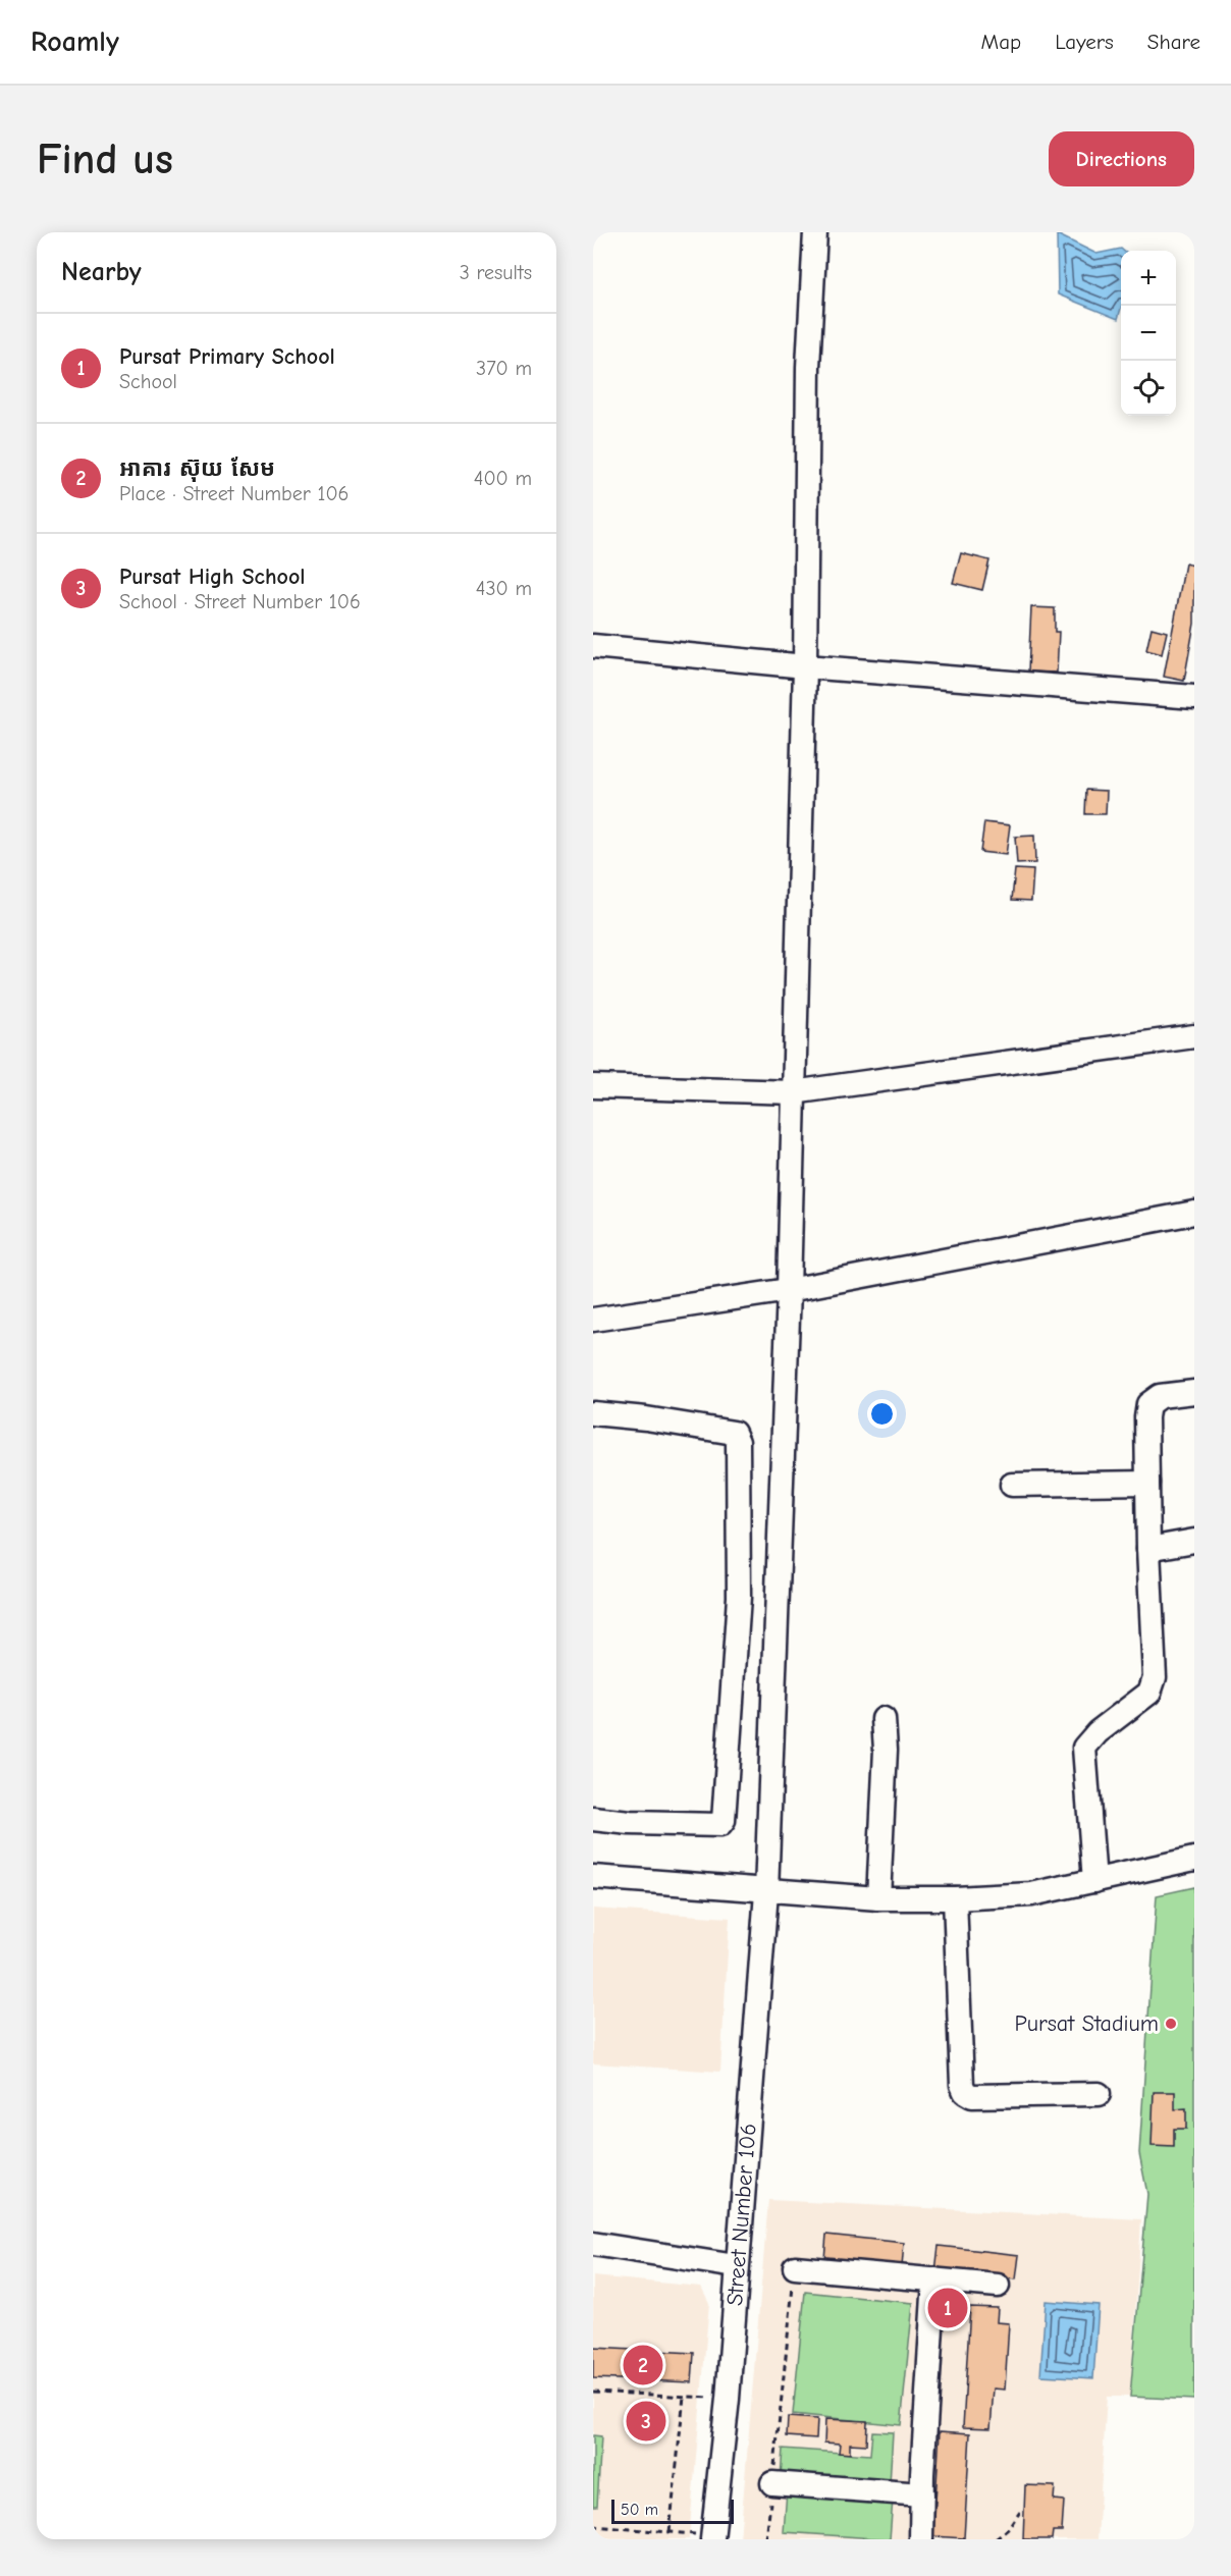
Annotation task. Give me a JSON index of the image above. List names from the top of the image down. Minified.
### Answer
{"streets":{"street":["Street Number 106"]},"places":["Pursat Stadium"],"scale_bar":"50 m","page":{"header":"Roamly","nav":["Map","Layers","Share"],"buttons":"Directions","title":"Find us","heading":["Nearby","3 results"],"map_buttons":["+","−"],"list":[{"mark":"1","name":"Pursat Primary School","note":"School","value":"370 m"},{"mark":"2","name":"អាគារ ស៊ុយ សែម","note":"Place · Street Number 106","value":"400 m"},{"mark":"3","name":"Pursat High School","note":"School · Street Number 106","value":"430 m"}],"pins":["1","2","3"],"scale":"50 m"}}
